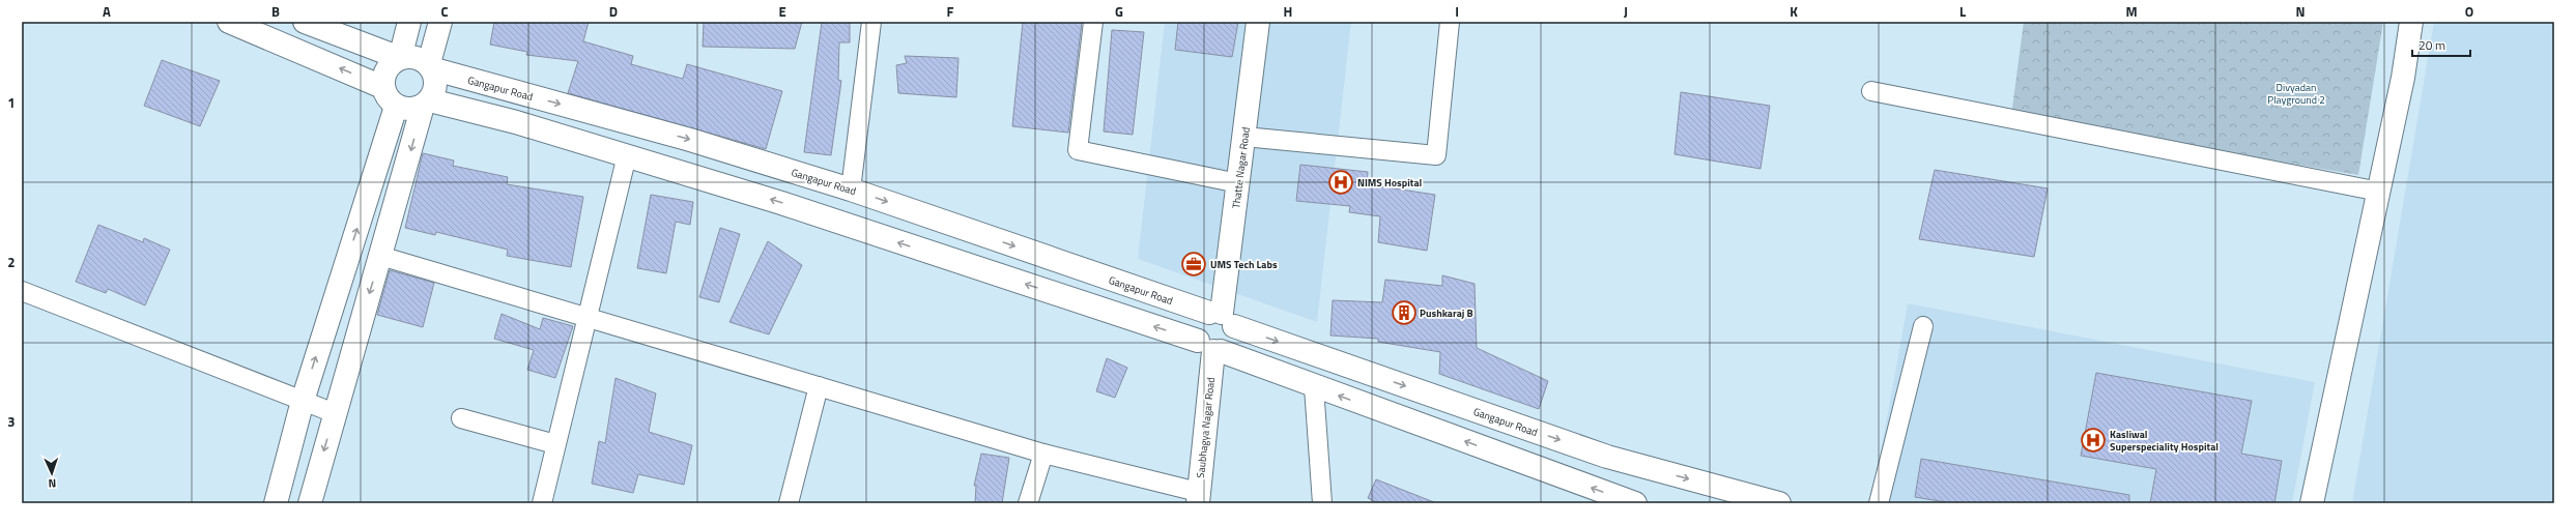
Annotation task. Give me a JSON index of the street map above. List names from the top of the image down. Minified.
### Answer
{"streets":{"main road":["Gangapur Road","Thatte Nagar Road","Saubhagya Nagar Road"]},"crossings":[["Gangapur Road","Thatte Nagar Road"],["Gangapur Road","Saubhagya Nagar Road"],["Thatte Nagar Road","Saubhagya Nagar Road"]],"parks":["Divyadan Playground 2"],"places":{"hospital":["NIMS Hospital","Kasliwal Superspeciality Hospital"],"office":["UMS Tech Labs"],"building":["Pushkaraj B"]},"scale_bar":"20 m","north":"bottom","grid":{"columns":["A","B","C","D","E","F","G","H","I","J","K","L","M","N","O"],"rows":["1","2","3"]}}
